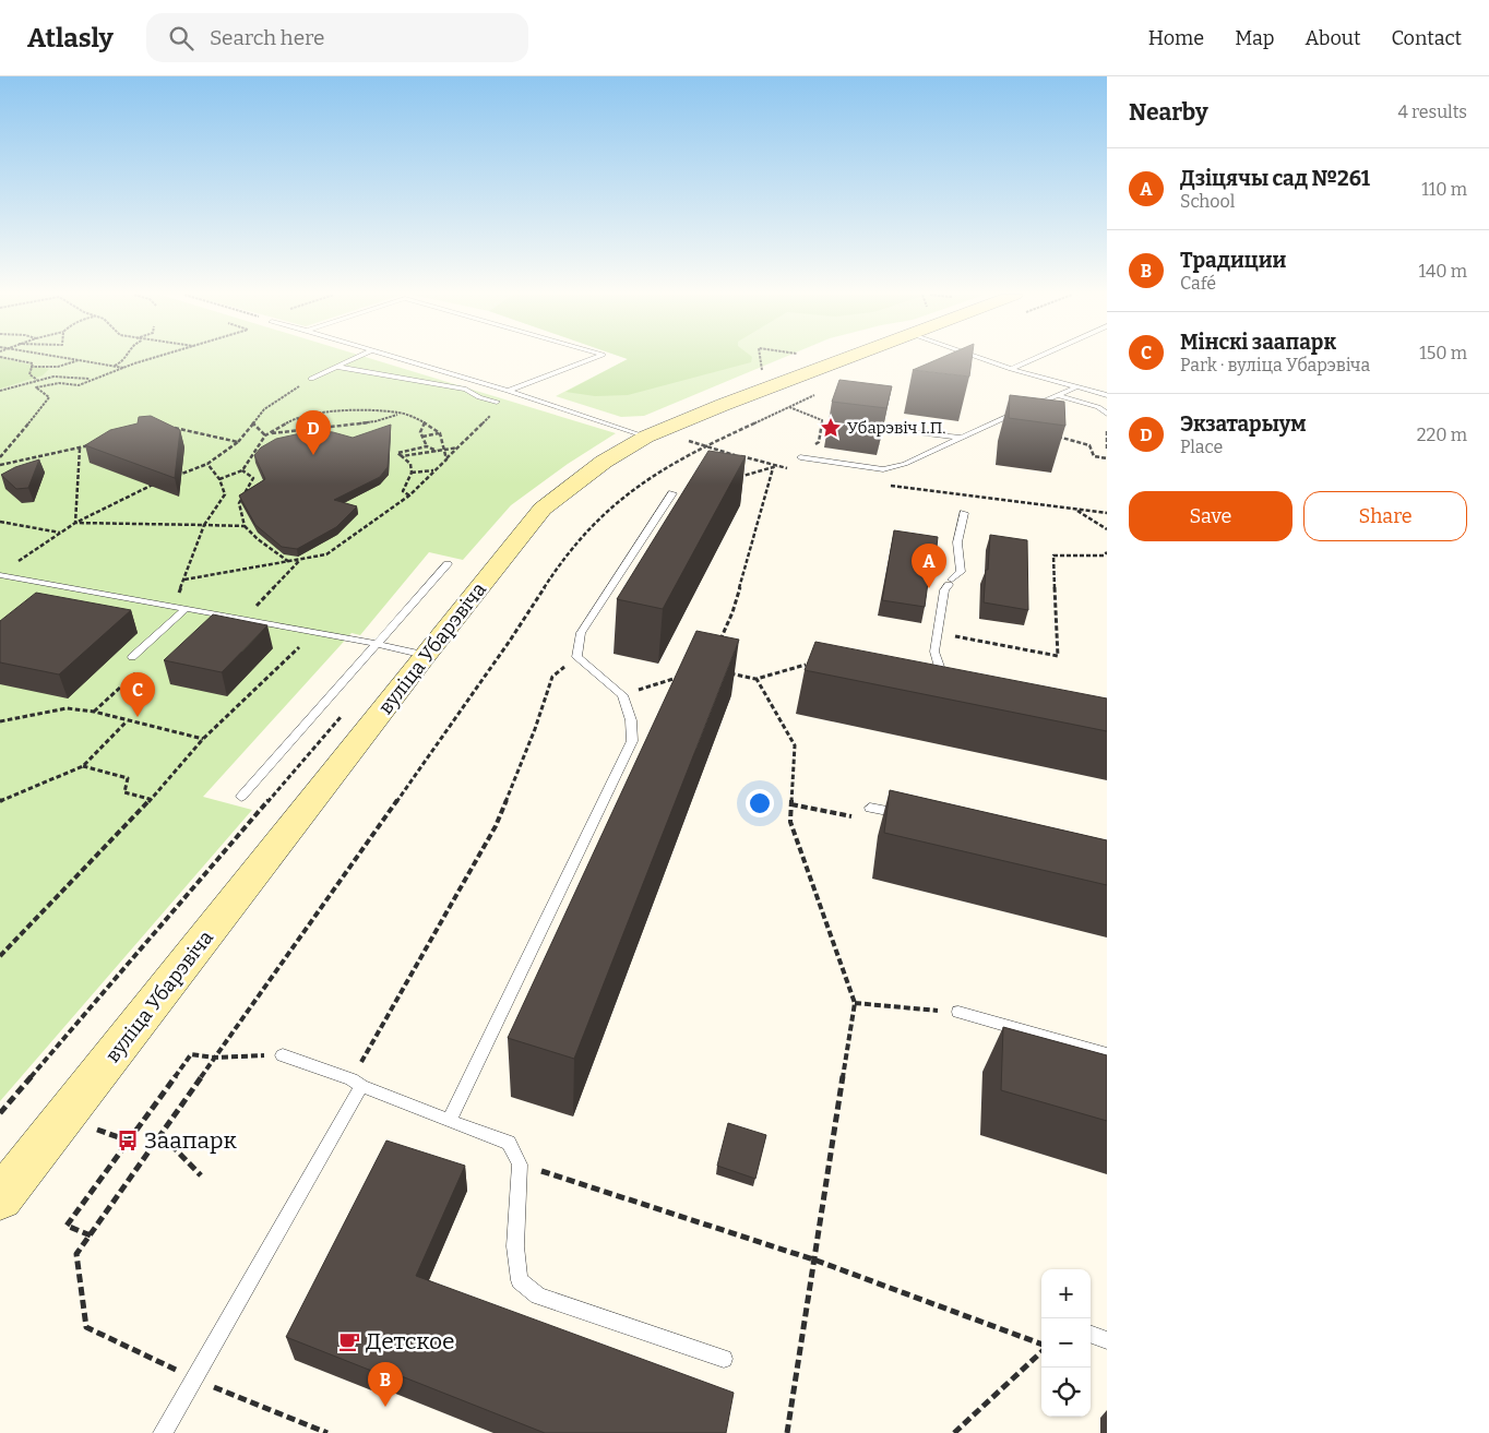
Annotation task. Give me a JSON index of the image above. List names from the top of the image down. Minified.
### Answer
{"streets":{"main road":["вуліца Убарэвіча"]},"places":{"place":["Убарэвіч І.П."],"bus stop":["Заапарк"],"cafe":["Детское"]},"page":{"header":"Atlasly","search":"Search here","nav":["Home","Map","About","Contact"],"heading":["Nearby","4 results"],"list":[{"mark":"A","name":"Дзіцячы сад №261","note":"School","value":"110 m"},{"mark":"B","name":"Традиции","note":"Café","value":"140 m"},{"mark":"C","name":"Мінскі заапарк","note":"Park · вуліца Убарэвіча","value":"150 m"},{"mark":"D","name":"Экзатарыум","note":"Place","value":"220 m"}],"pins":["D","A","C","B"],"buttons":["Save","Share"],"map_buttons":["+","−"]}}
